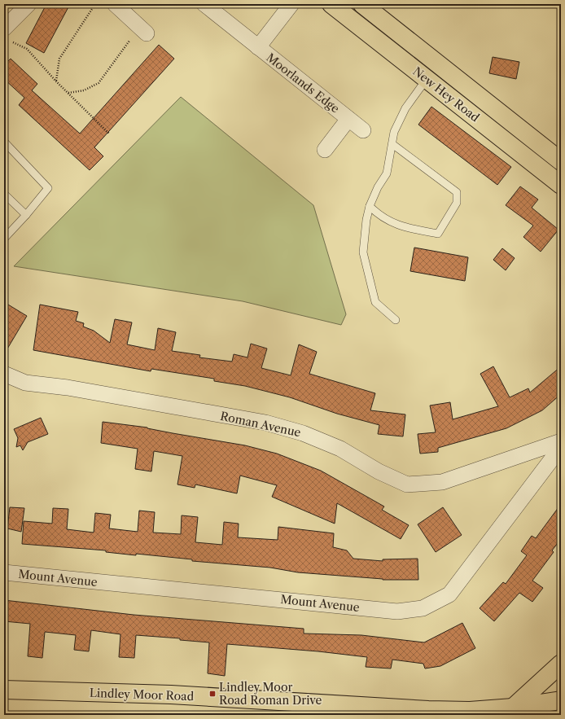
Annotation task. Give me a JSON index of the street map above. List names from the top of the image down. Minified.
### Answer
{"streets":{"main road":["New Hey Road","Lindley Moor Road"],"street":["Moorlands Edge","Roman Avenue","Mount Avenue"]},"places":{"transit":["Lindley Moor Road Roman Drive"]}}
